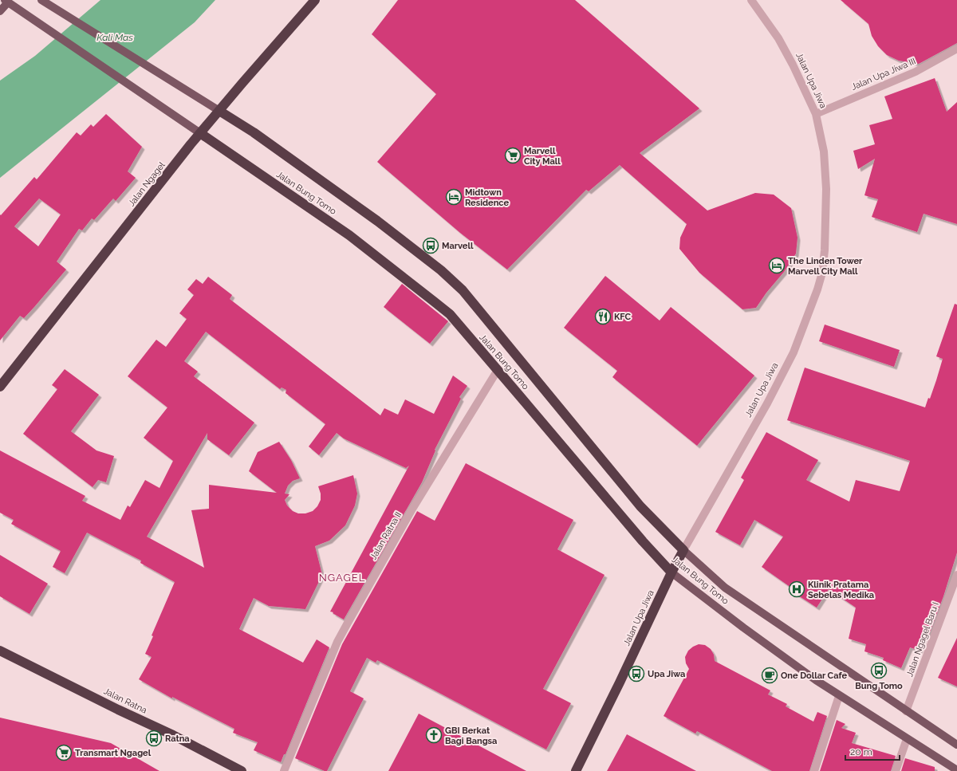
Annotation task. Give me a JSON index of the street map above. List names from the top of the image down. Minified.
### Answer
{"streets":{"highway":["Jalan Upa Jiwa","Jalan Ngagel","Jalan Bung Tomo","Jalan Ratna"],"street":["Jalan Upa Jiwa III","Jalan Ratna II","Jalan Ngagel Baru I"]},"crossings":[["Jalan Upa Jiwa III","Jalan Upa Jiwa"],["Jalan Upa Jiwa","Jalan Bung Tomo"],["Jalan Ngagel","Jalan Bung Tomo"],["Jalan Bung Tomo","Jalan Ratna II"],["Jalan Bung Tomo","Jalan Ngagel Baru I"]],"districts":["NGAGEL"],"water":["Kali Mas"],"places":{"supermarket":["Marvell City Mall","Transmart Ngagel"],"hotel":["Midtown Residence","The Linden Tower Marvell City Mall"],"bus stop":["Marvell","Bung Tomo","Upa Jiwa","Ratna"],"restaurant":["KFC"],"hospital":["Klinik Pratama Sebelas Medika"],"cafe":["One Dollar Cafe"],"church":["GBI Berkat Bagi Bangsa"]},"scale_bar":"20 m"}
